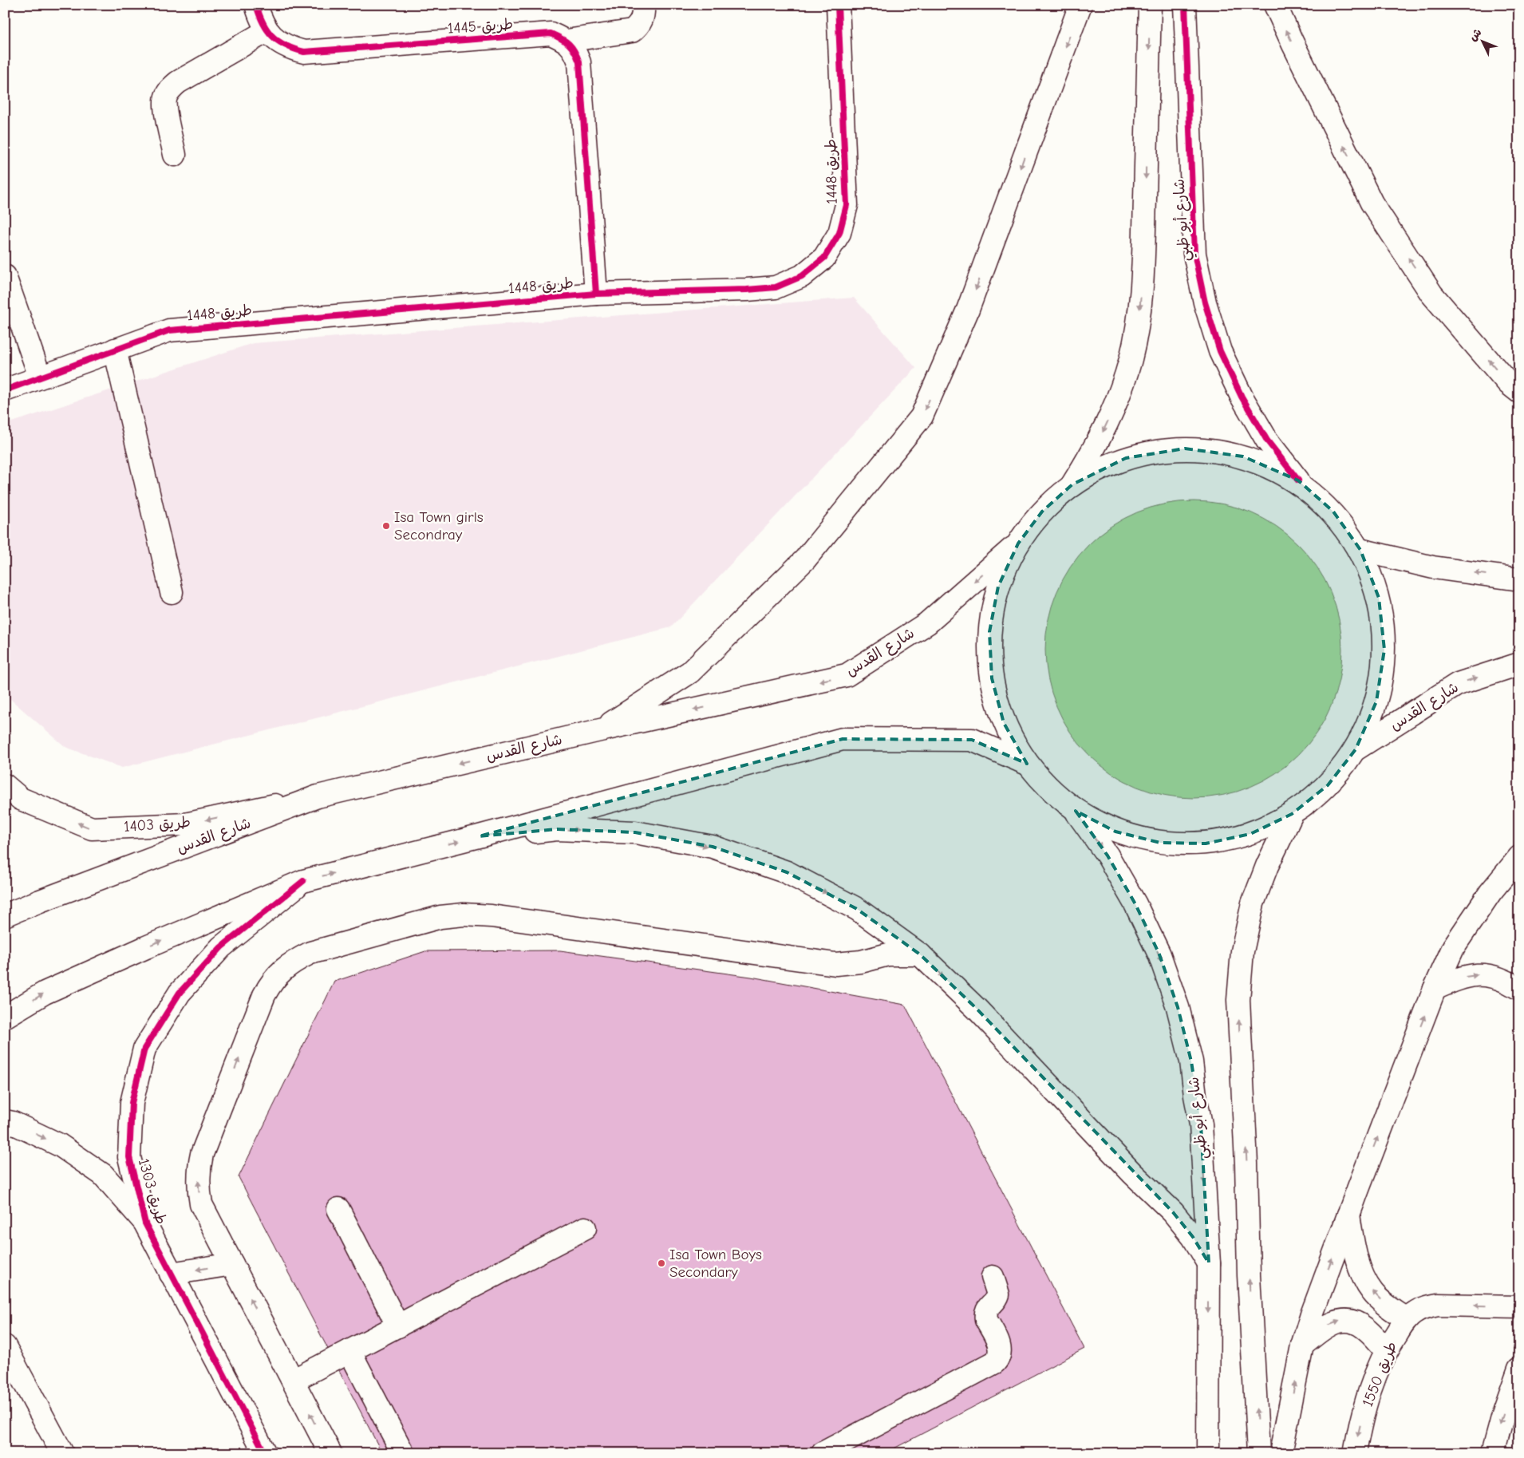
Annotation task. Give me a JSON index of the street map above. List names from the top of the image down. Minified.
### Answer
{"streets":{"main road":["طريق 1445","طريق 1448","شارع أبو ظبي","شارع القدس","طريق 1403","طريق 1303","طريق 1550"]},"crossings":[["شارع القدس","طريق 1403"]],"one_way":["طريق 1403","طريق 1550"],"places":["Isa Town girls Secondray","Isa Town Boys Secondary"],"north":"top left"}
